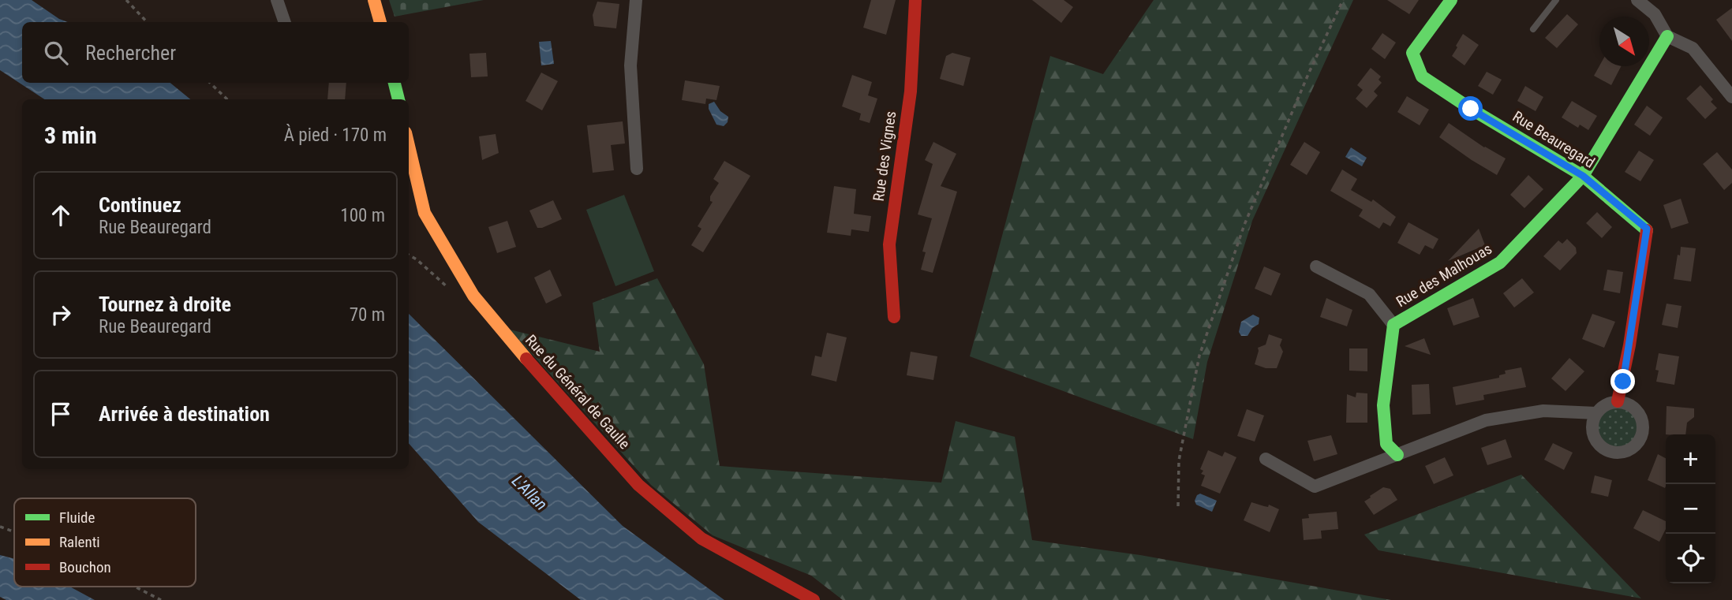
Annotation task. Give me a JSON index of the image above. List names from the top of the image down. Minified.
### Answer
{"streets":{"street":["Rue Beauregard","Rue des Vignes","Rue des Malhouas","Rue du Général de Gaulle"]},"crossings":[["Rue Beauregard","Rue des Malhouas"]],"water":["L'Allan"],"legend":["Fluide","Ralenti","Bouchon"],"north":"bottom right","page":{"search":"Rechercher","heading":["3 min","À pied · 170 m"],"list":[["Continuez","Rue Beauregard","100 m"],["Tournez à droite","Rue Beauregard","70 m"],"Arrivée à destination"],"map_buttons":["+","−"]}}
